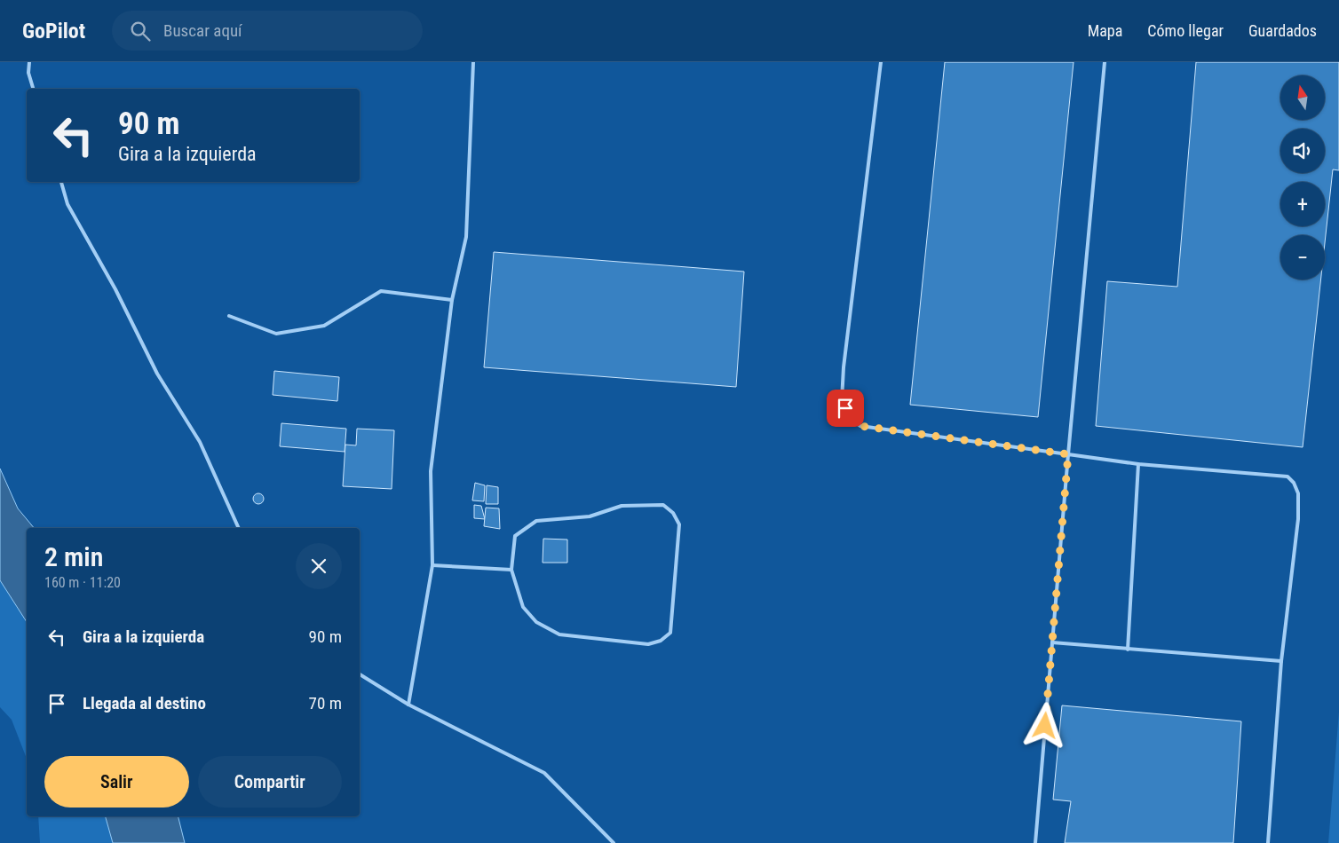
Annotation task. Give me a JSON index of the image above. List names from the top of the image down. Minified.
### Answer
{"north":"top","page":{"header":"GoPilot","search":"Buscar aquí","nav":["Mapa","Cómo llegar","Guardados"],"map_buttons":["+","−"],"turn":["90 m","Gira a la izquierda"],"heading":["2 min","160 m · 11:20"],"list":[{"name":"Gira a la izquierda","value":"90 m"},{"name":"Llegada al destino","value":"70 m"}],"buttons":["Salir","Compartir"]}}
